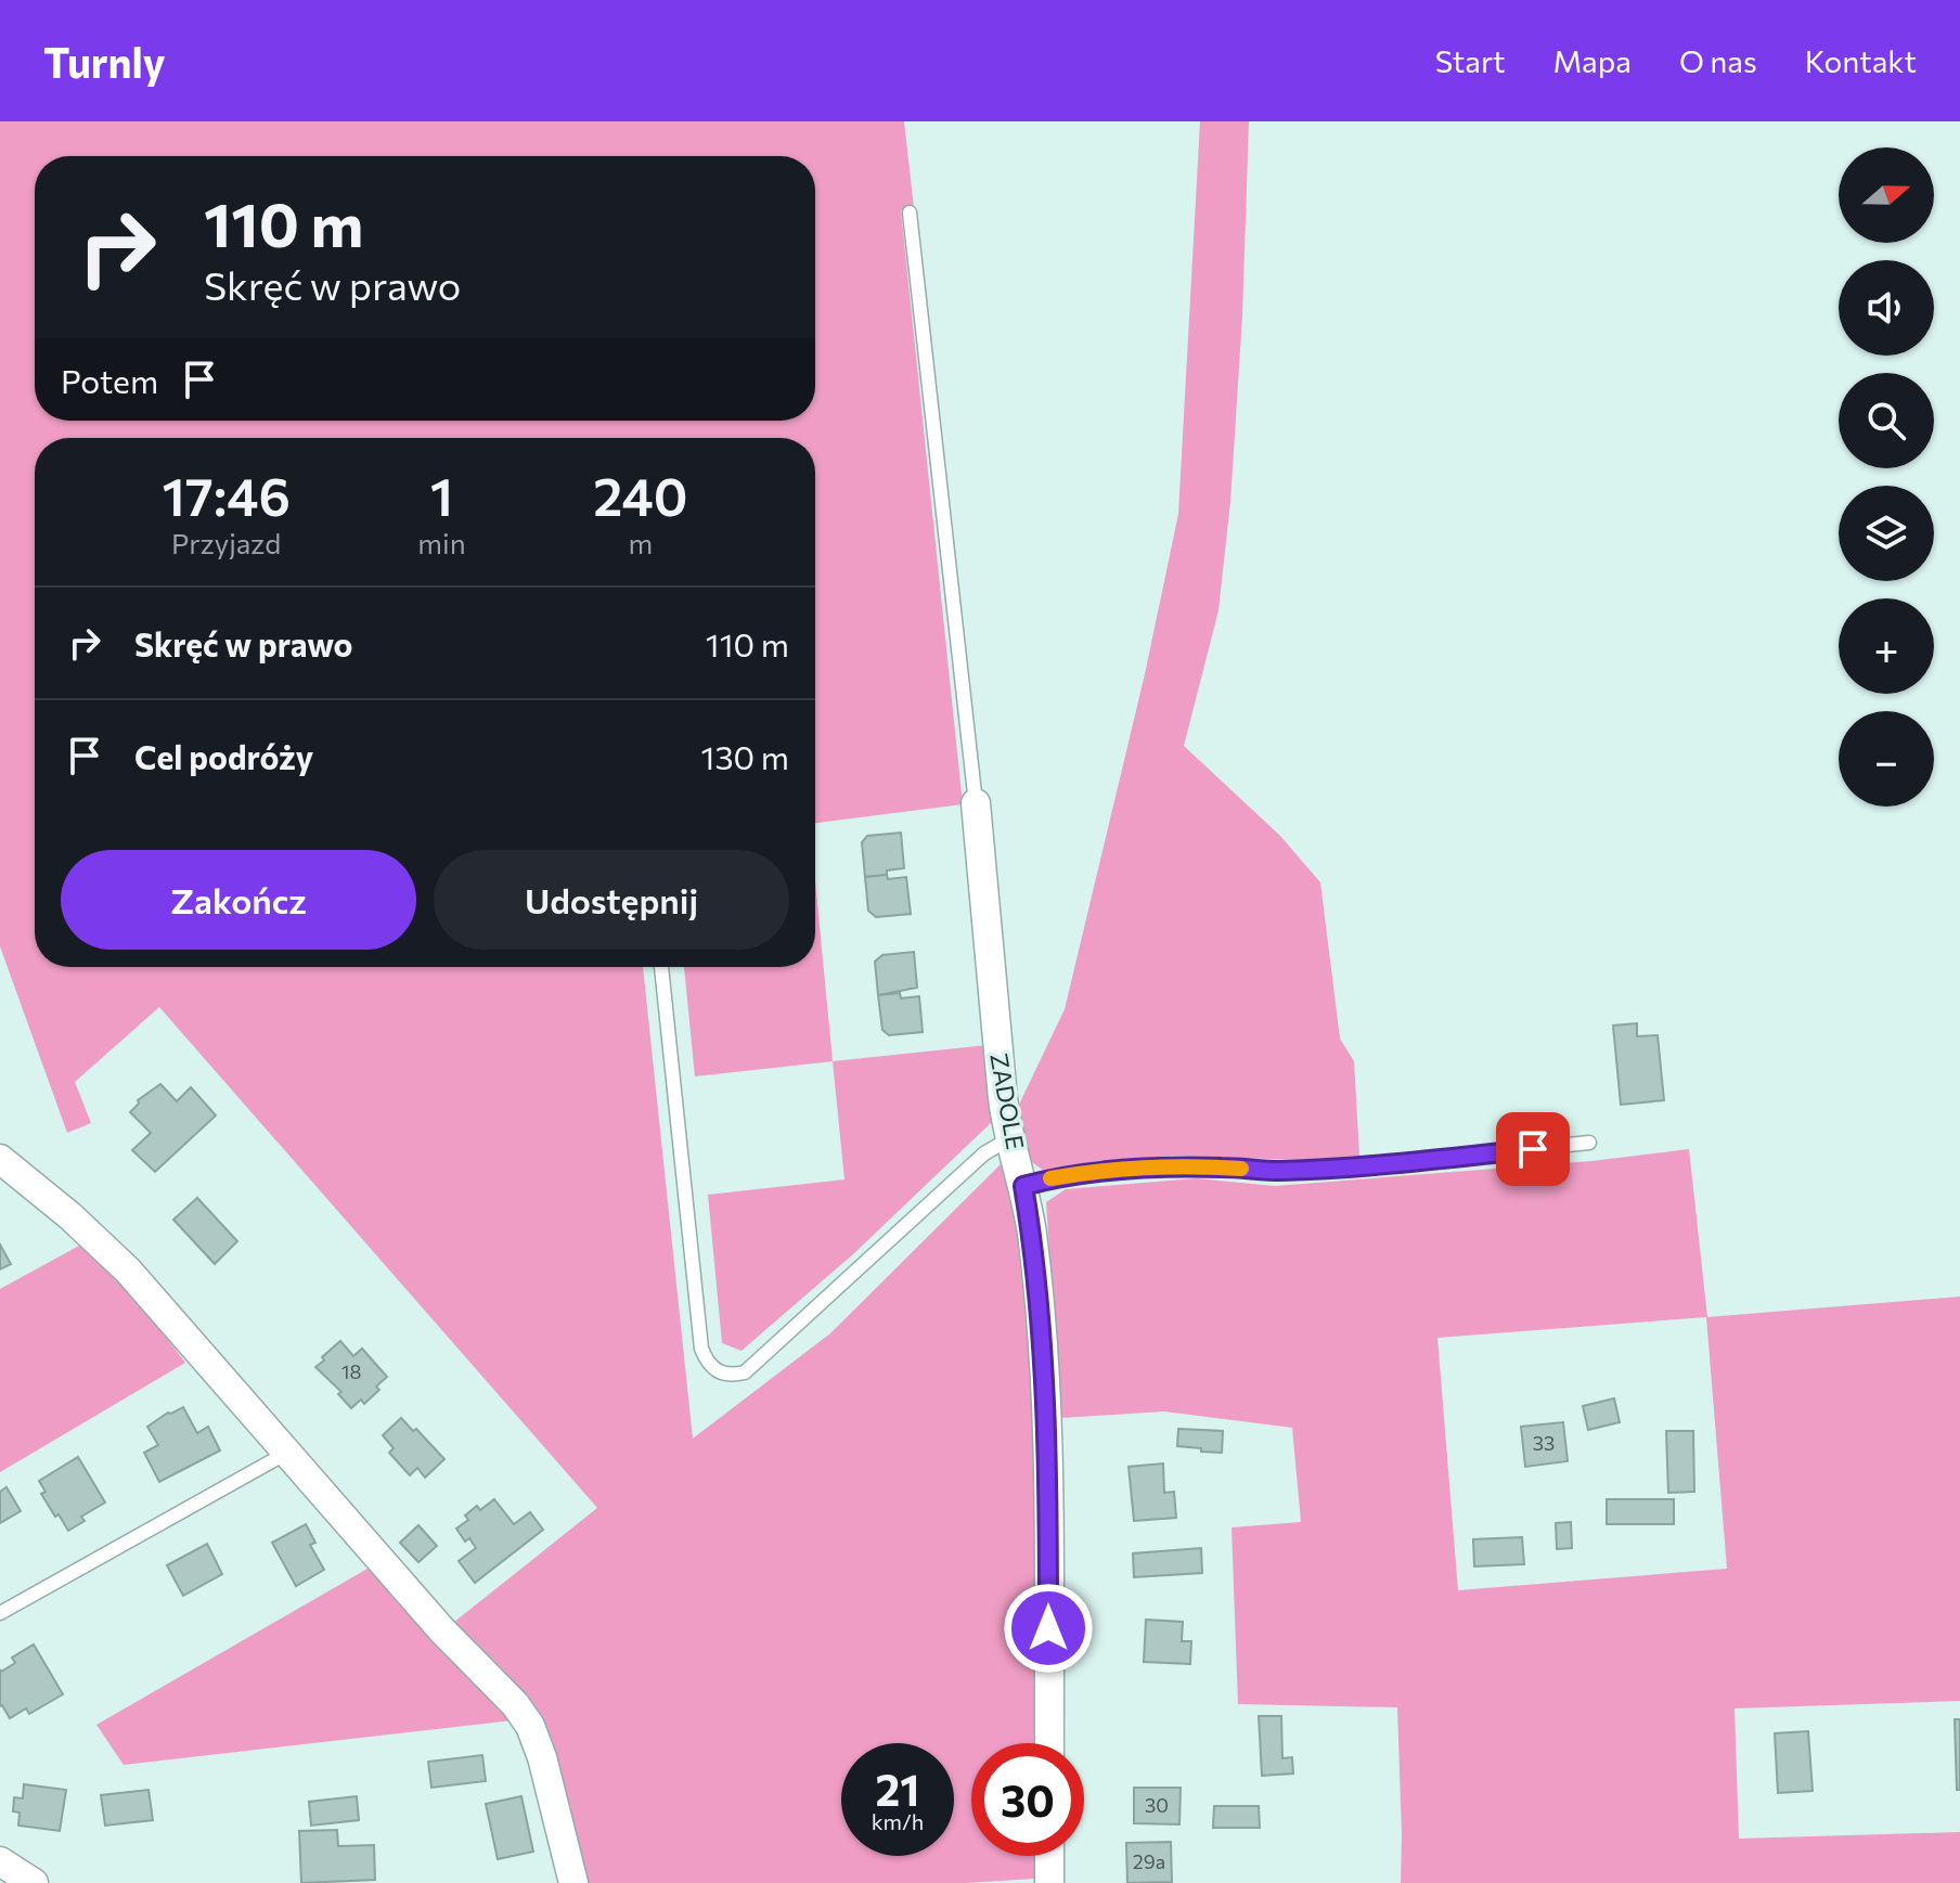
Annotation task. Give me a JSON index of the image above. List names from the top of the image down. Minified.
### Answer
{"streets":{"street":["ZADOLE"]},"house_numbers":["18","33","30","29a"],"north":"right","page":{"header":"Turnly","nav":["Start","Mapa","O nas","Kontakt"],"map_buttons":["+","−"],"turn":["110 m","Skręć w prawo"],"then":"Potem","eta":["17:46","Przyjazd","1","min","240","m"],"list":[{"name":"Skręć w prawo","value":"110 m"},{"name":"Cel podróży","value":"130 m"}],"buttons":["Zakończ","Udostępnij"],"speed":"21 km/h","limit":"30"}}
